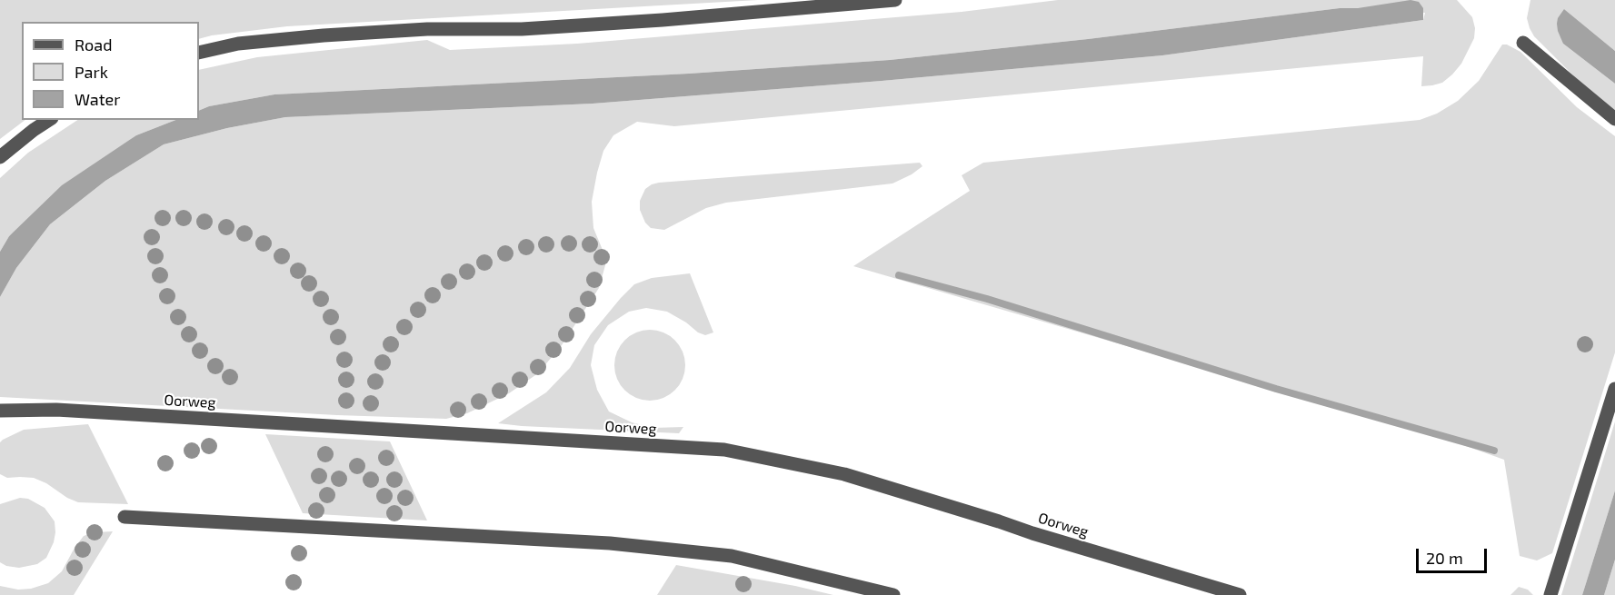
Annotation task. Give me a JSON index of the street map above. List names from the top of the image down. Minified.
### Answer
{"streets":{"street":["Oorweg"]},"legend":["Road","Park","Water"],"scale_bar":"20 m"}
